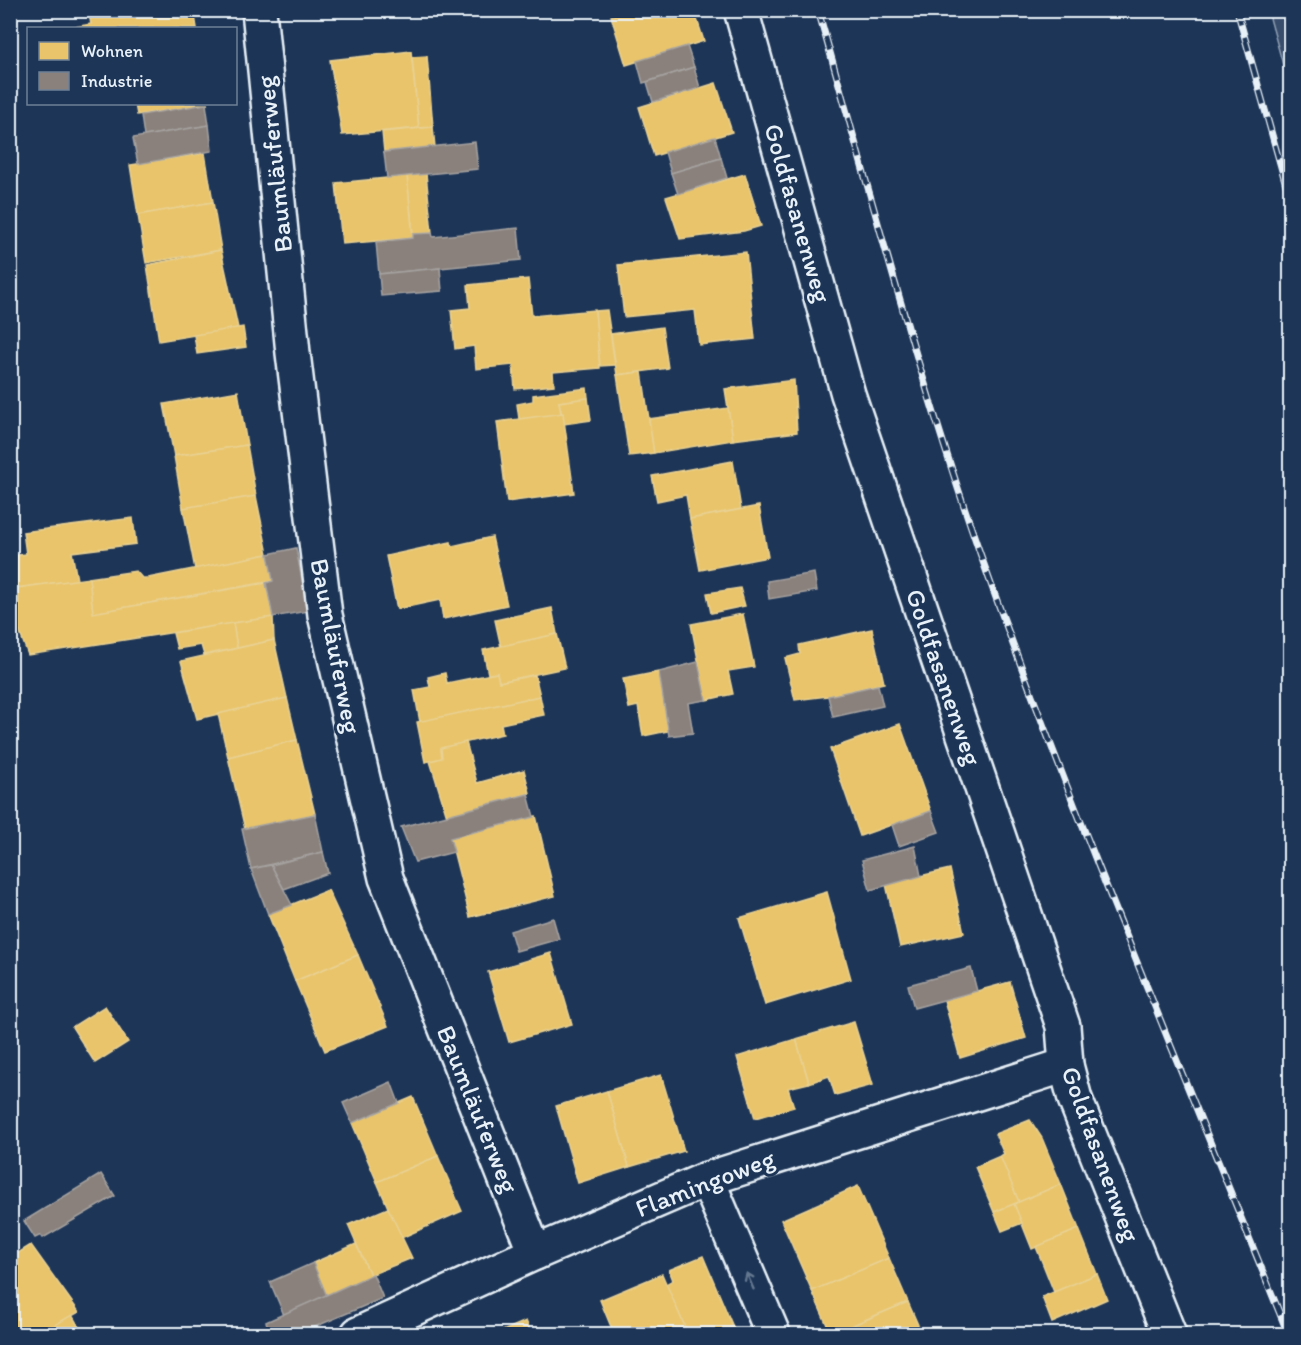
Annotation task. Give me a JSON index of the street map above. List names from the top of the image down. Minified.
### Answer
{"streets":{"street":["Baumläuferweg","Goldfasanenweg","Flamingoweg"]},"crossings":[["Baumläuferweg","Flamingoweg"],["Goldfasanenweg","Flamingoweg"]],"legend":["Wohnen","Industrie"]}
